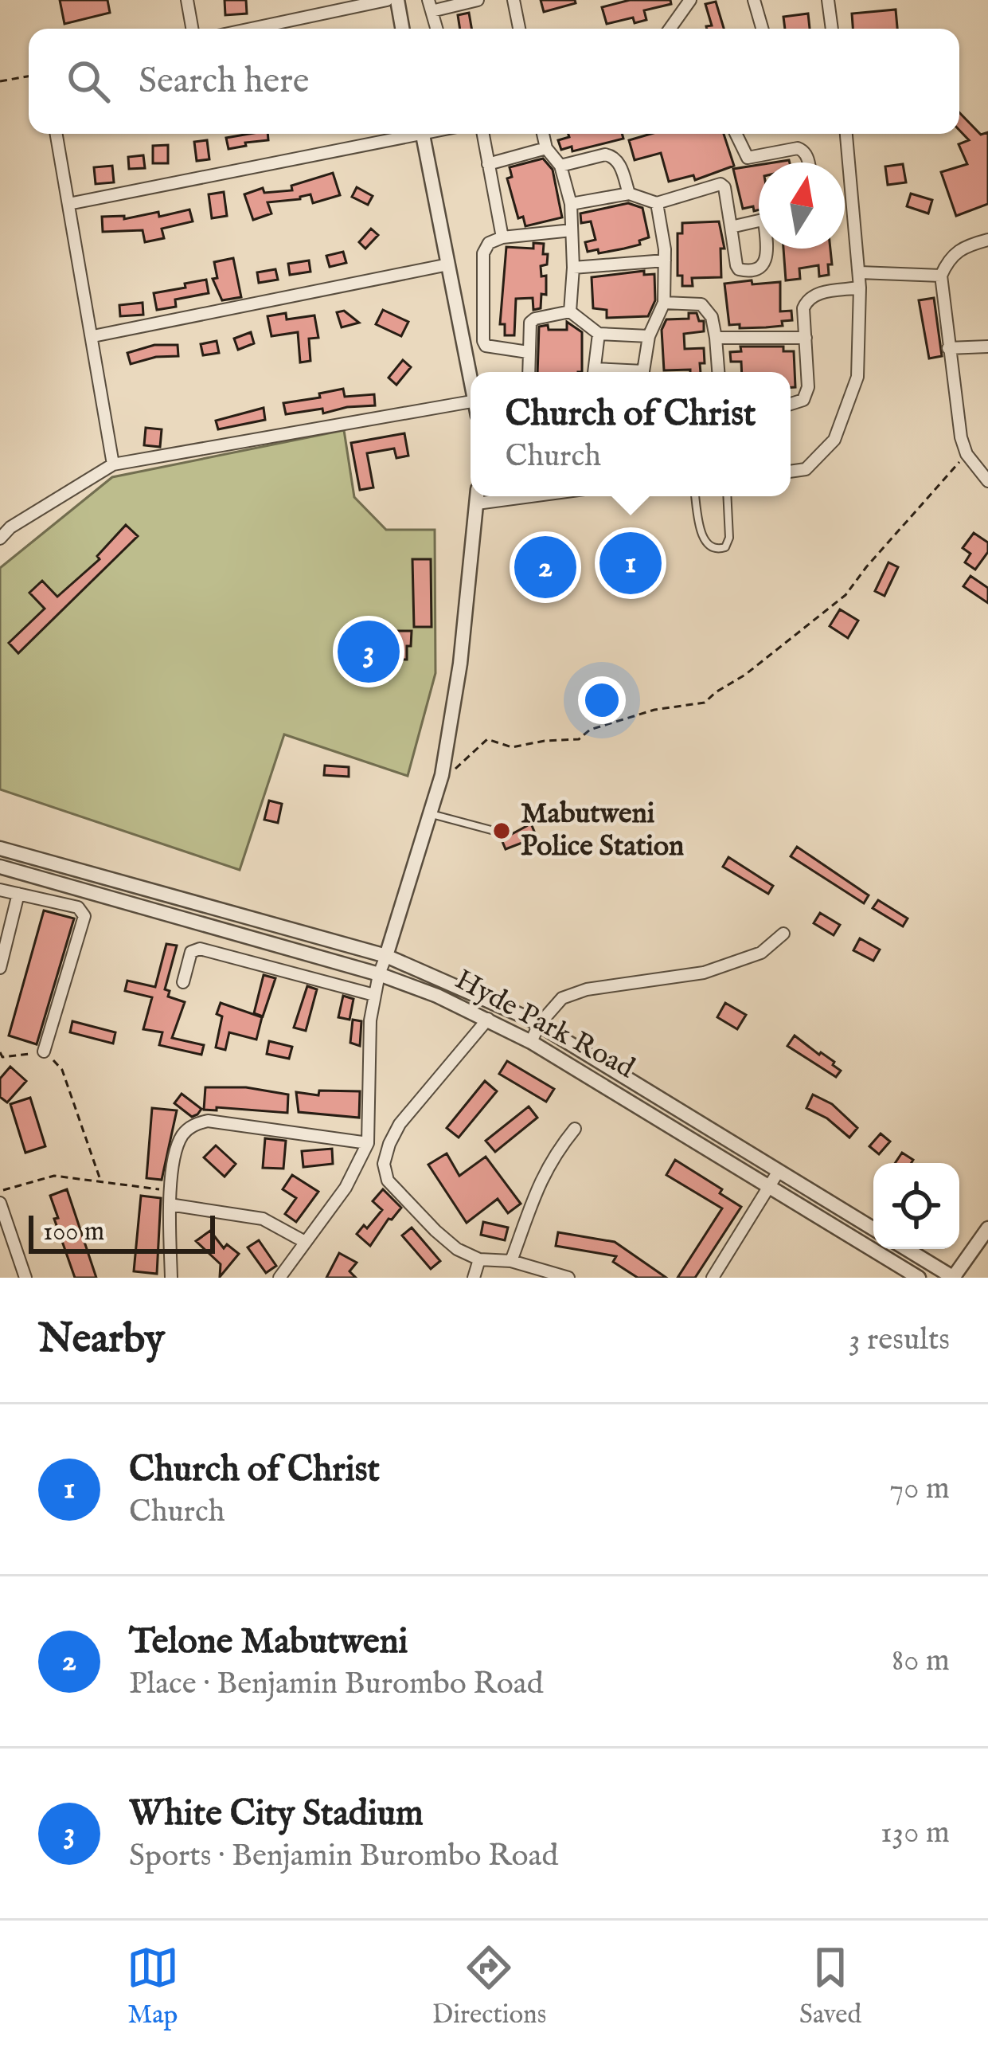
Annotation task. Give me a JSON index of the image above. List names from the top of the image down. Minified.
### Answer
{"streets":{"street":["Hyde Park Road"]},"places":["Mabutweni Police Station"],"scale_bar":"100 m","north":"top","page":{"search":"Search here","popup":["Church of Christ","Church"],"pins":["1","2","3"],"scale":"100 m","heading":["Nearby","3 results"],"list":[{"mark":"1","name":"Church of Christ","note":"Church","value":"70 m"},{"mark":"2","name":"Telone Mabutweni","note":"Place · Benjamin Burombo Road","value":"80 m"},{"mark":"3","name":"White City Stadium","note":"Sports · Benjamin Burombo Road","value":"130 m"}],"nav":["Map","Directions","Saved"]}}
